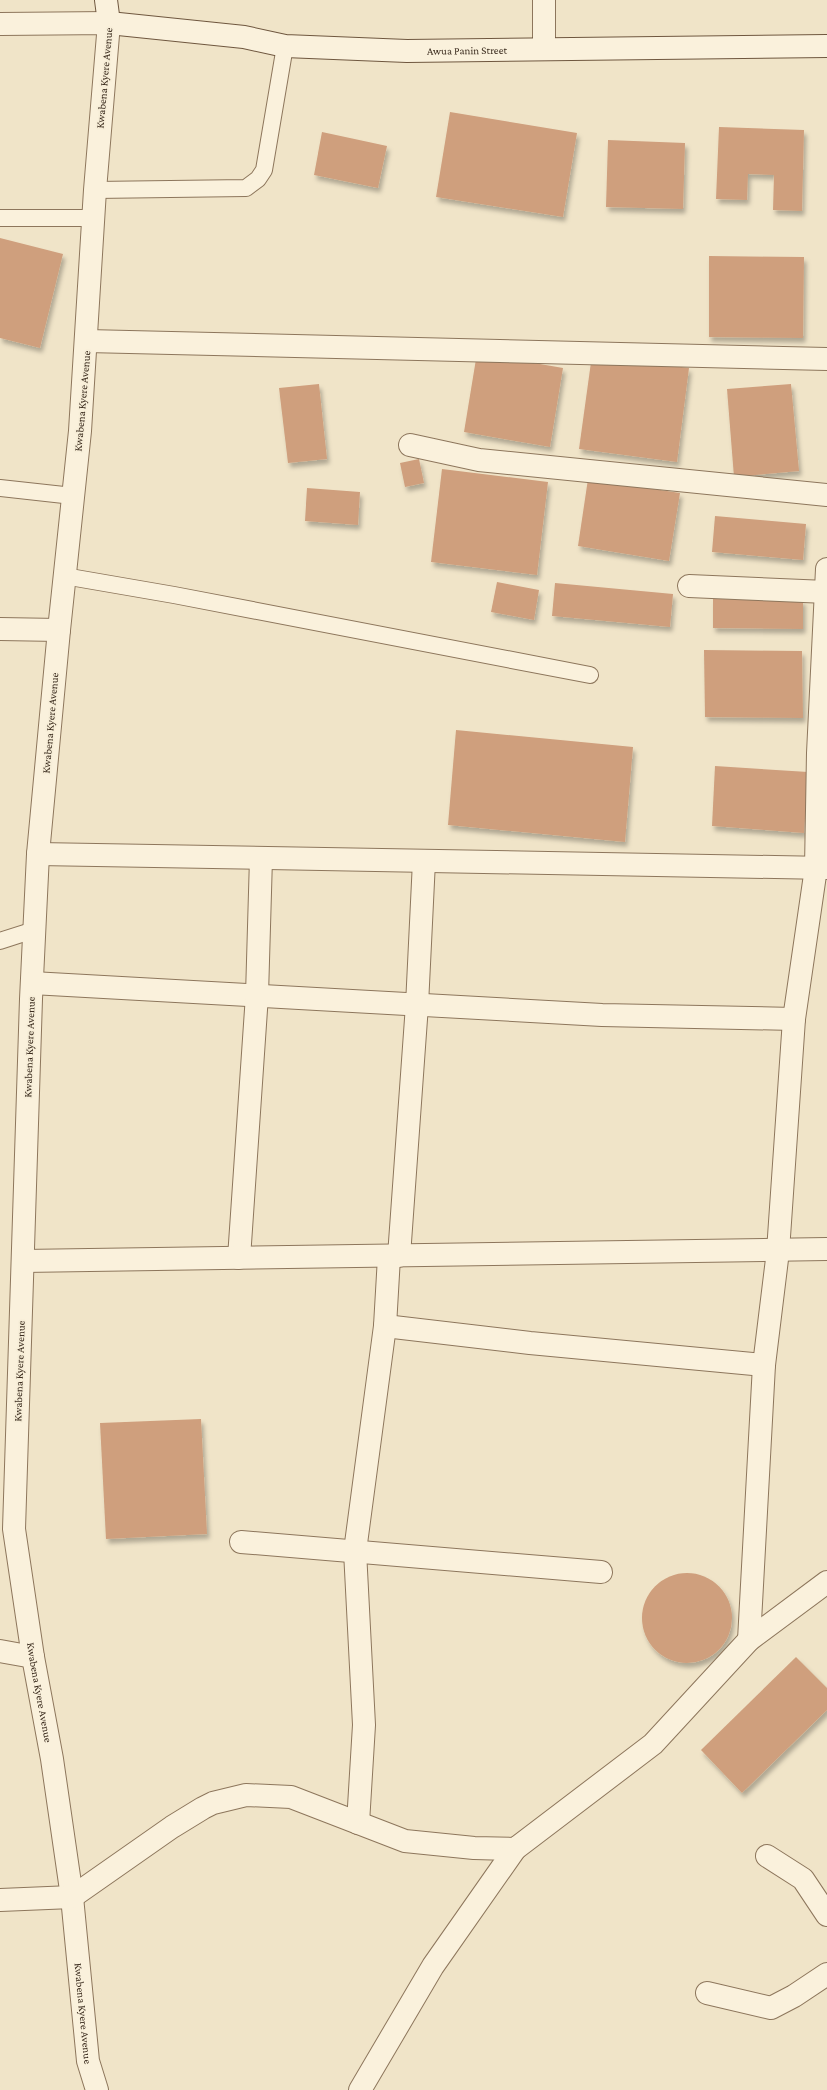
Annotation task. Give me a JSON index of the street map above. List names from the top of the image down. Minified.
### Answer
{"streets":{"street":["Awua Panin Street","Kwabena Kyere Avenue"]},"crossings":[["Awua Panin Street","Kwabena Kyere Avenue"]]}
